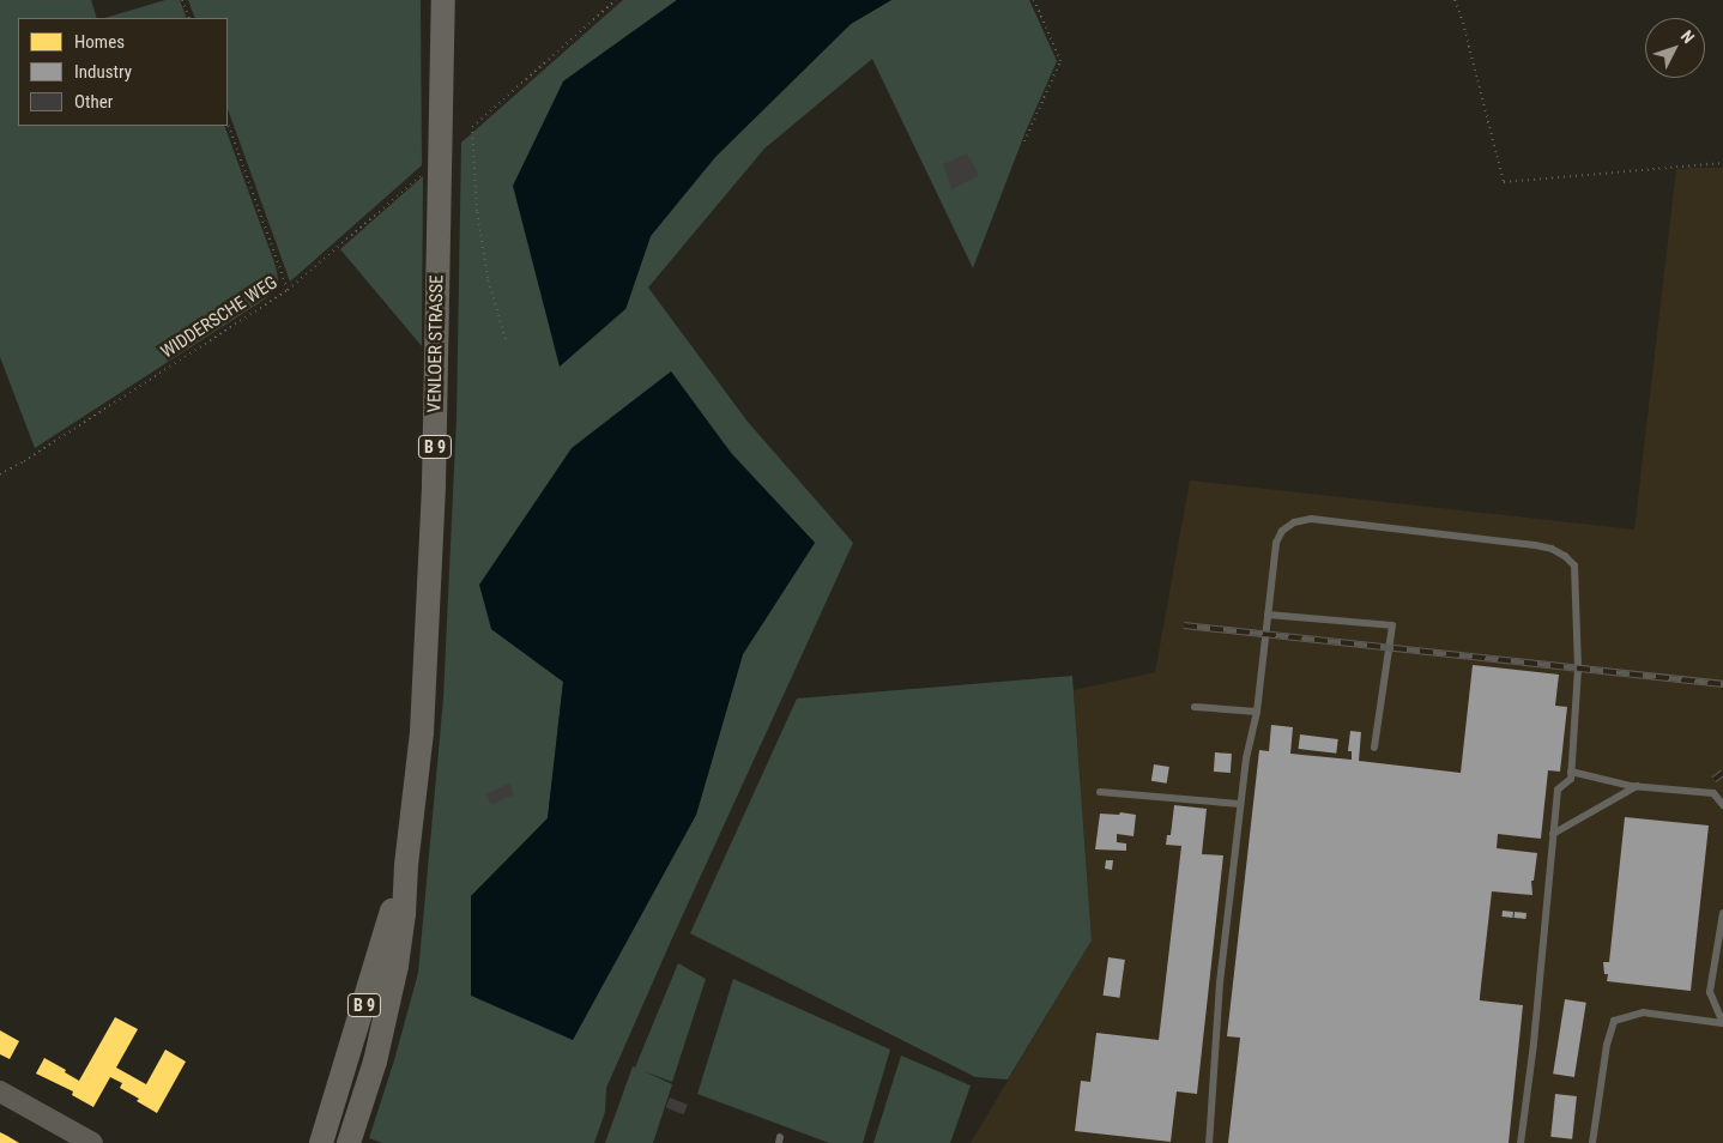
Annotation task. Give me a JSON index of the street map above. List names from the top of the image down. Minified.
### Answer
{"streets":{"main road":["VENLOER STRASSE","B 9"],"path":["WIDDERSCHE WEG"]},"crossings":[["WIDDERSCHE WEG","VENLOER STRASSE"]],"legend":["Homes","Industry","Other"],"north":"top right"}
